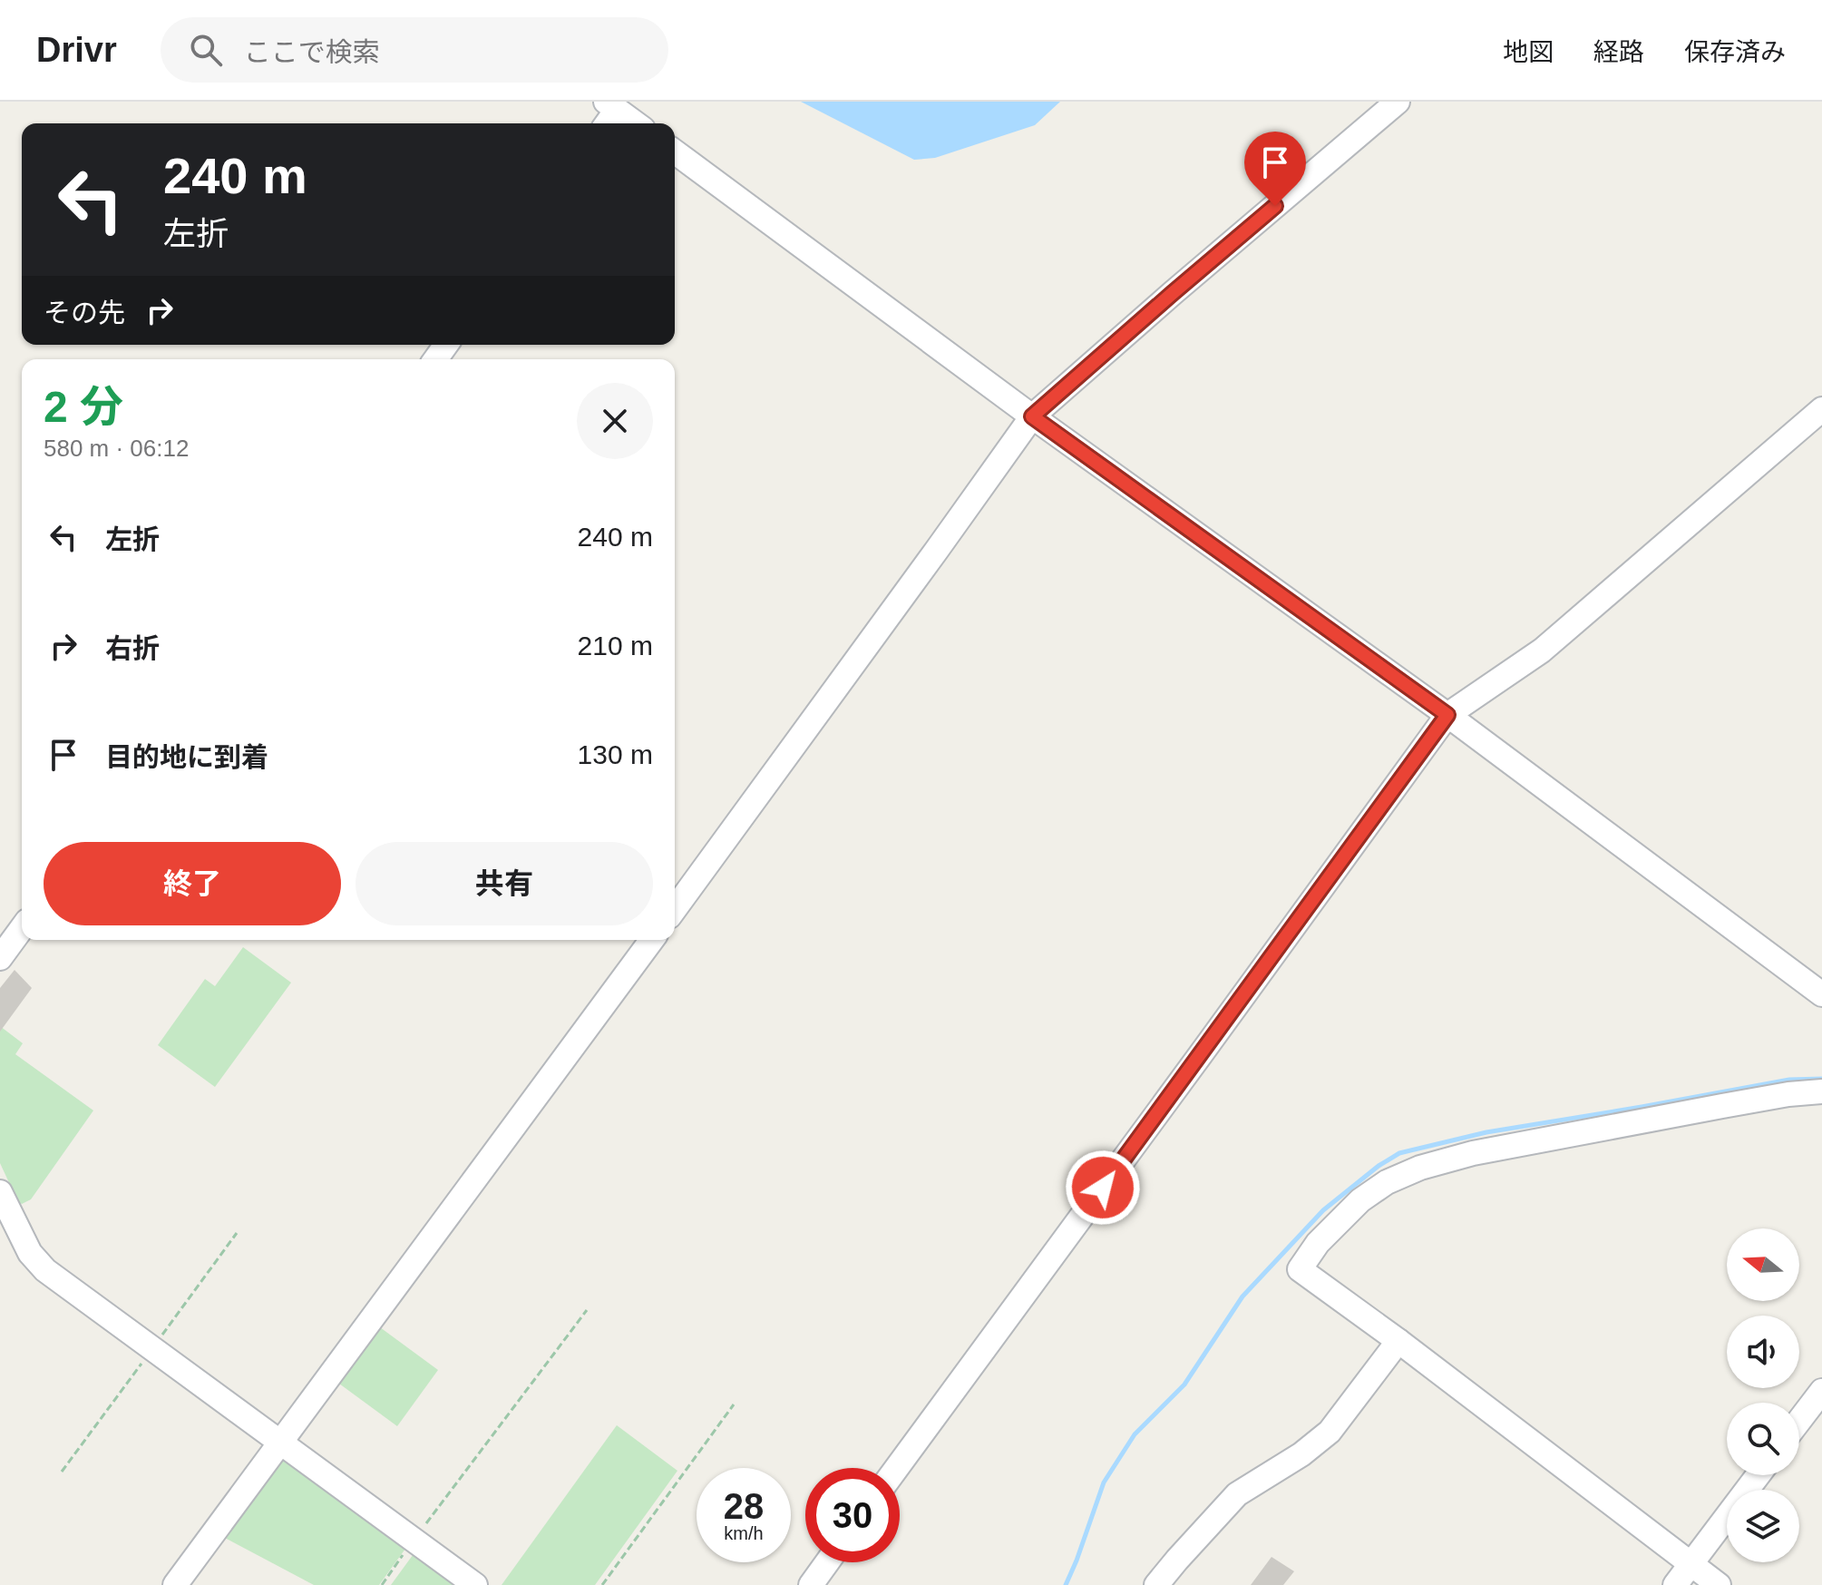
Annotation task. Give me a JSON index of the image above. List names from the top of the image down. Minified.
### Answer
{"north":"left","page":{"header":"Drivr","search":"ここで検索","nav":["地図","経路","保存済み"],"turn":["240 m","左折"],"then":"その先","heading":["2 分","580 m · 06:12"],"list":[{"name":"左折","value":"240 m"},{"name":"右折","value":"210 m"},{"name":"目的地に到着","value":"130 m"}],"buttons":["終了","共有"],"speed":"28 km/h","limit":"30"}}
